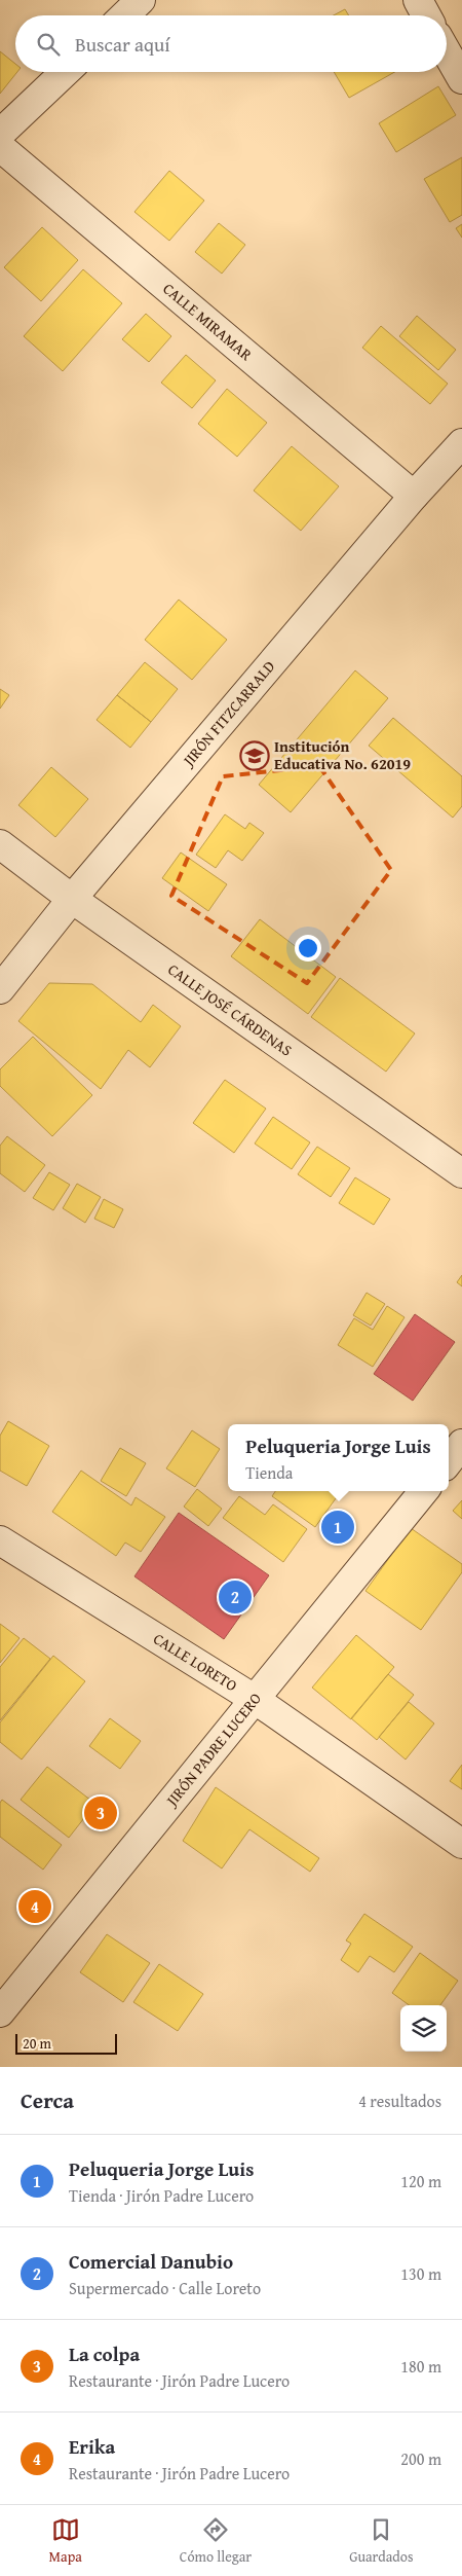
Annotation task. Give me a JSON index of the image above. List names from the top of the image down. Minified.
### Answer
{"streets":{"street":["CALLE MIRAMAR","JIRÓN FITZCARRALD","CALLE JOSÉ CÁRDENAS","CALLE LORETO","JIRÓN PADRE LUCERO"]},"crossings":[["CALLE MIRAMAR","JIRÓN FITZCARRALD"],["JIRÓN FITZCARRALD","CALLE JOSÉ CÁRDENAS"],["CALLE LORETO","JIRÓN PADRE LUCERO"]],"places":{"school or university":["Institución Educativa No. 62019"]},"scale_bar":"20 m","page":{"search":"Buscar aquí","popup":["Peluqueria Jorge Luis","Tienda"],"pins":["1","2","3","4"],"scale":"20 m","heading":["Cerca","4 resultados"],"list":[{"mark":"1","name":"Peluqueria Jorge Luis","note":"Tienda · Jirón Padre Lucero","value":"120 m"},{"mark":"2","name":"Comercial Danubio","note":"Supermercado · Calle Loreto","value":"130 m"},{"mark":"3","name":"La colpa","note":"Restaurante · Jirón Padre Lucero","value":"180 m"},{"mark":"4","name":"Erika","note":"Restaurante · Jirón Padre Lucero","value":"200 m"}],"nav":["Mapa","Cómo llegar","Guardados"]}}
